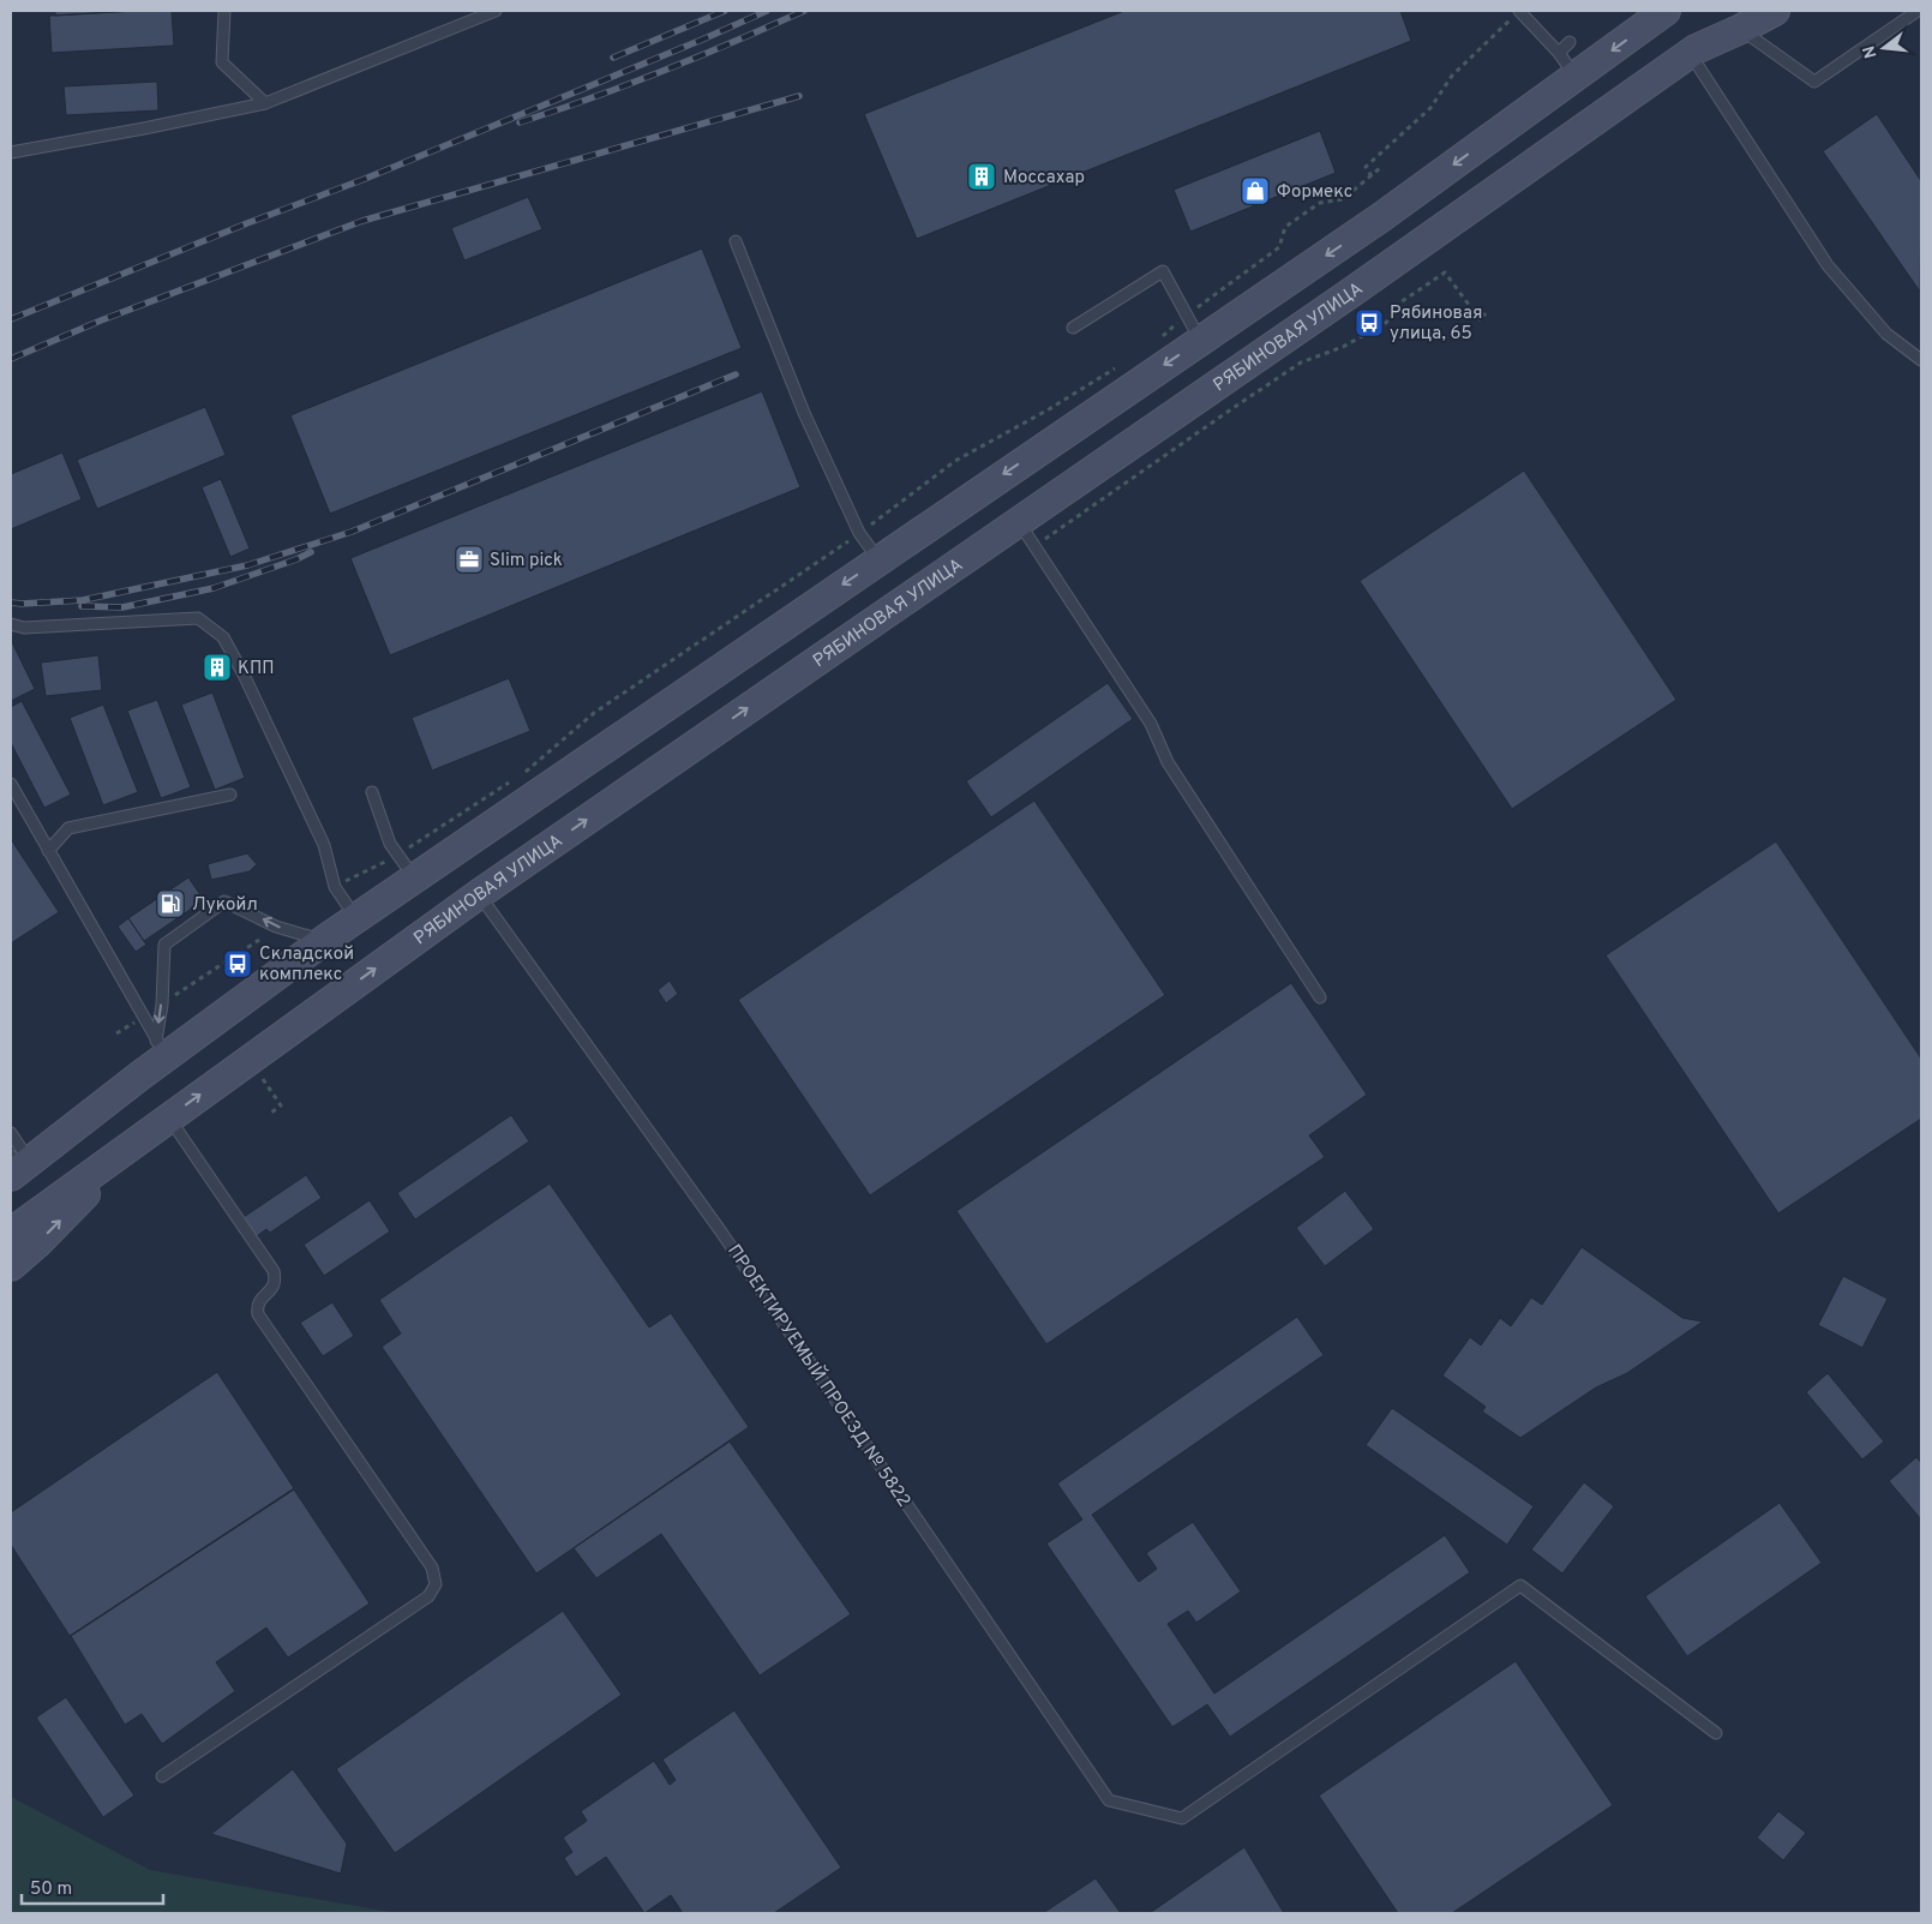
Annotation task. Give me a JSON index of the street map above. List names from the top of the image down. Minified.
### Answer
{"streets":{"main road":["РЯБИНОВАЯ УЛИЦА"],"lane":["ПРОЕКТИРУЕМЫЙ ПРОЕЗД № 5822"]},"crossings":[["РЯБИНОВАЯ УЛИЦА","ПРОЕКТИРУЕМЫЙ ПРОЕЗД № 5822"]],"places":{"building":["Моссахар","КПП"],"shop":["Формекс"],"bus stop":["Рябиновая улица, 65","Складской комплекс"],"office":["Slim pick"],"fuel station":["Лукойл"]},"scale_bar":"50 m","north":"left"}
